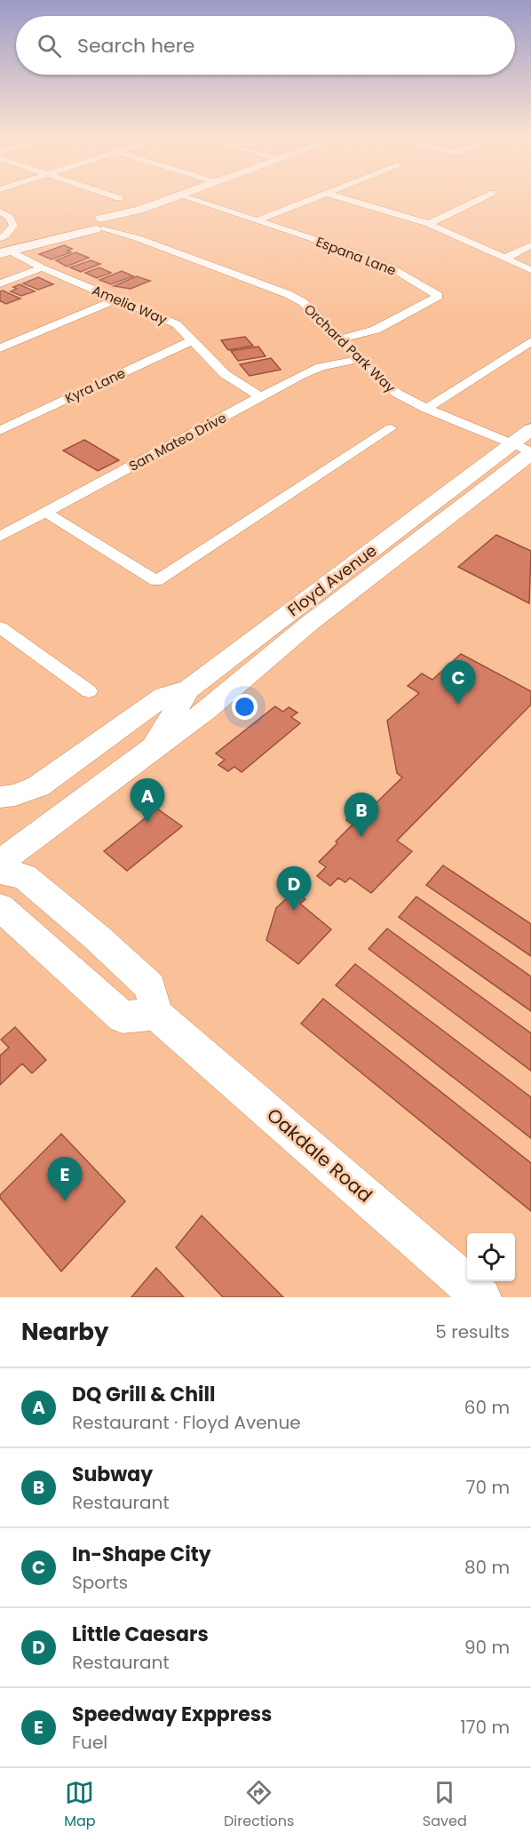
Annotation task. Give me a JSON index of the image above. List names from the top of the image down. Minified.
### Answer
{"streets":{"street":["Espana Lane","Amelia Way","Orchard Park Way","Kyra Lane","San Mateo Drive","Floyd Avenue","Oakdale Road"]},"crossings":[["Espana Lane","Orchard Park Way"],["Amelia Way","Kyra Lane"],["Amelia Way","San Mateo Drive"],["Orchard Park Way","San Mateo Drive"],["Orchard Park Way","Floyd Avenue"]],"page":{"search":"Search here","pins":["C","A","B","D","E"],"heading":["Nearby","5 results"],"list":[{"mark":"A","name":"DQ Grill & Chill","note":"Restaurant · Floyd Avenue","value":"60 m"},{"mark":"B","name":"Subway","note":"Restaurant","value":"70 m"},{"mark":"C","name":"In-Shape City","note":"Sports","value":"80 m"},{"mark":"D","name":"Little Caesars","note":"Restaurant","value":"90 m"},{"mark":"E","name":"Speedway Exppress","note":"Fuel","value":"170 m"}],"nav":["Map","Directions","Saved"]}}
